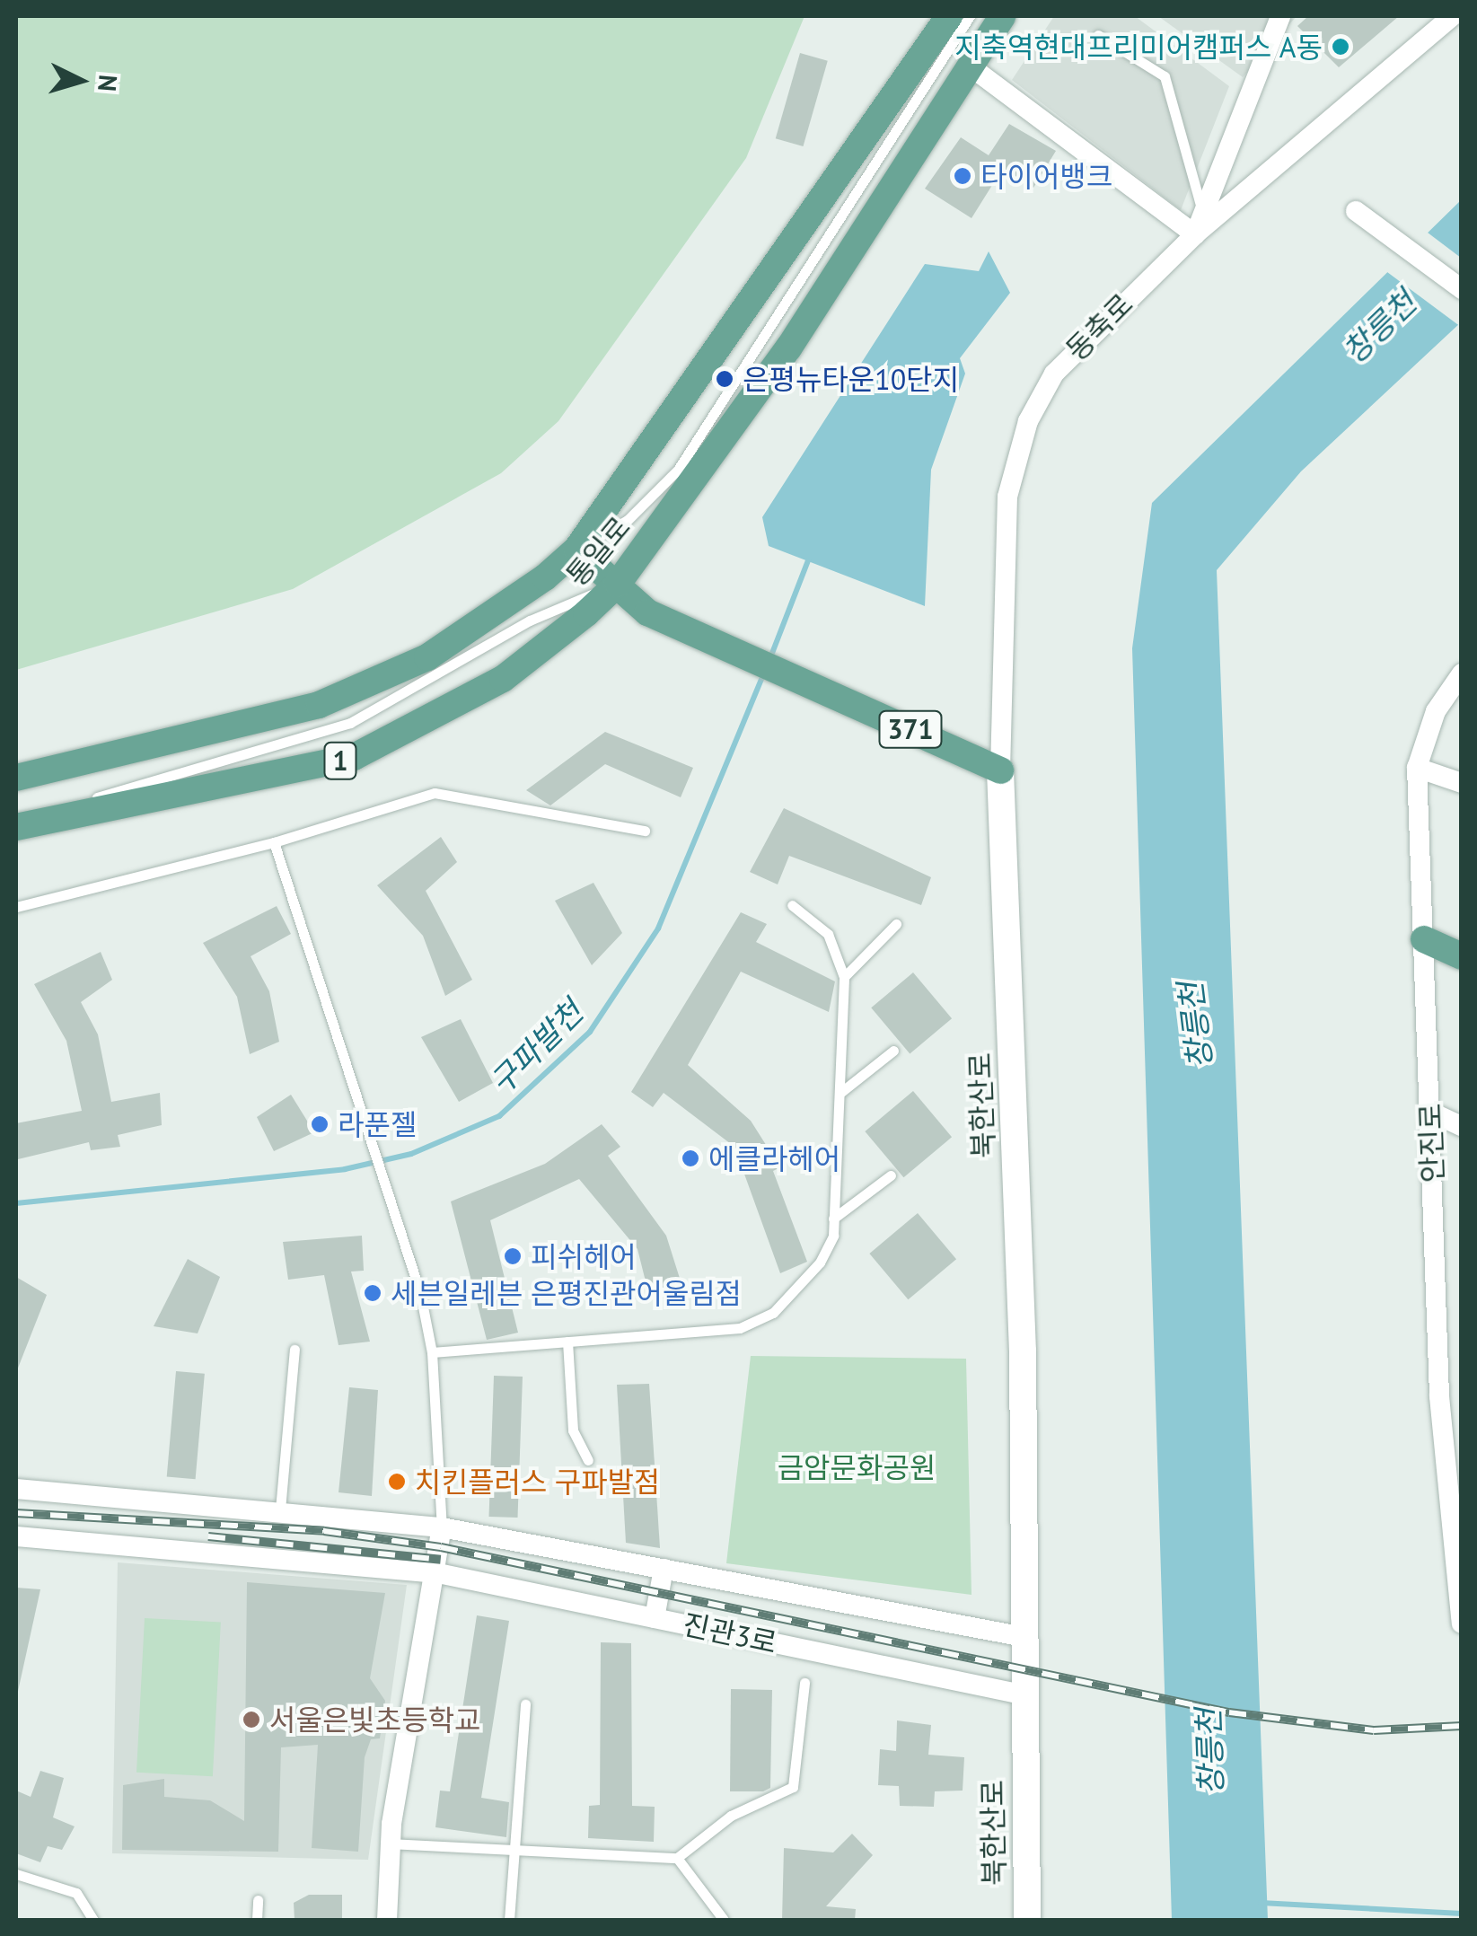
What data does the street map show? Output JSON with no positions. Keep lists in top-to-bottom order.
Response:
{
  "streets": {
    "main road": [
      "통일로",
      "371",
      "1",
      "북한산로"
    ],
    "street": ["동축로", "안진로", "진관3로"]
  },
  "crossings": [
    ["동축로", "371"],
    ["동축로", "북한산로"],
    ["통일로", "371"],
    ["371", "북한산로"],
    ["북한산로", "진관3로"]
  ],
  "water": ["창릉천", "구파발천"],
  "parks": ["금암문화공원"],
  "places": [
    "지축역현대프리미어캠퍼스 A동",
    "타이어뱅크",
    "은평뉴타운10단지",
    "라푼젤",
    "에클라헤어",
    "피쉬헤어",
    "세븐일레븐 은평진관어울림점",
    "치킨플러스 구파발점",
    "서울은빛초등학교"
  ],
  "north": "right"
}
